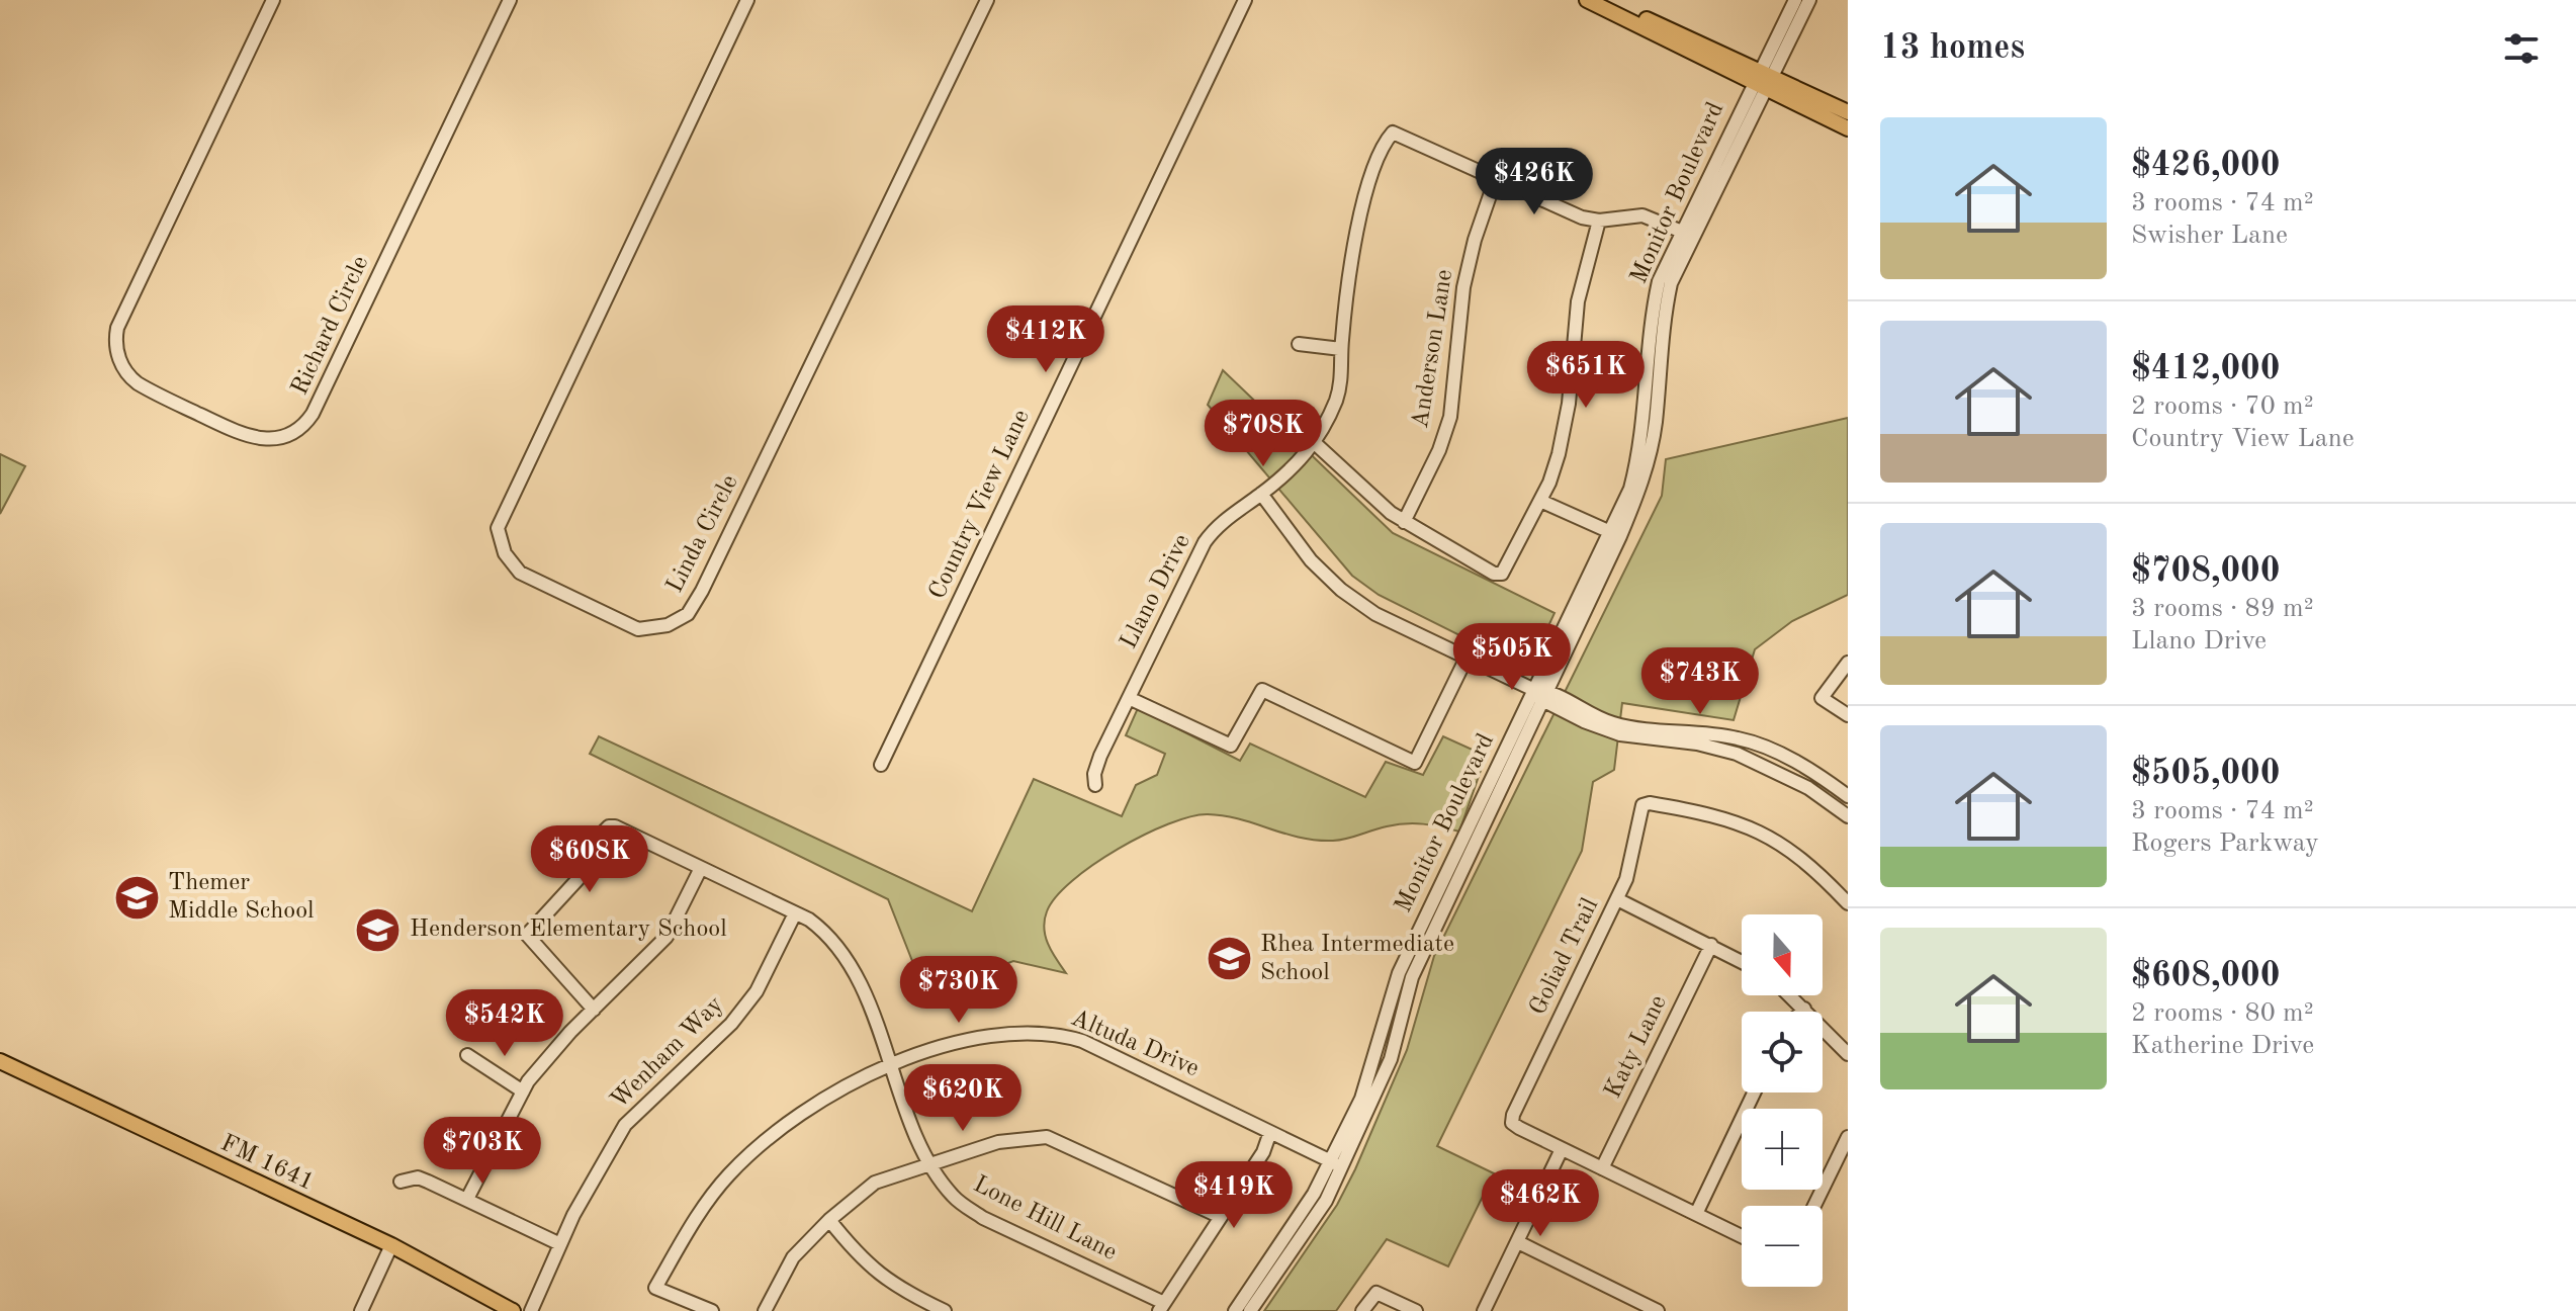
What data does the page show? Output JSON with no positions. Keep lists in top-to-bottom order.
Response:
{
  "streets": {
    "main road": ["FM 1641"],
    "street": [
      "Monitor Boulevard",
      "Richard Circle",
      "Anderson Lane",
      "Country View Lane",
      "Linda Circle",
      "Llano Drive",
      "Goliad Trail",
      "Altuda Drive",
      "Katy Lane",
      "Wenham Way",
      "Lone Hill Lane"
    ]
  },
  "crossings": [
    ["Monitor Boulevard", "Altuda Drive"],
    ["Anderson Lane", "Llano Drive"],
    ["Altuda Drive", "Lone Hill Lane"],
    ["Wenham Way", "Lone Hill Lane"]
  ],
  "places": {
    "school or university": ["Themer Middle School", "Henderson Elementary School", "Rhea Intermediate School"]
  },
  "north": "bottom",
  "page": {
    "heading": "13 homes",
    "list": [
      {
        "name": "$426,000",
        "note": "3 rooms · 74 m² · Swisher Lane"
      },
      {
        "name": "$412,000",
        "note": "2 rooms · 70 m² · Country View Lane"
      },
      {
        "name": "$708,000",
        "note": "3 rooms · 89 m² · Llano Drive"
      },
      {
        "name": "$505,000",
        "note": "3 rooms · 74 m² · Rogers Parkway"
      },
      {
        "name": "$608,000",
        "note": "2 rooms · 80 m² · Katherine Drive"
      }
    ],
    "price": [
      "$426K",
      "$412K",
      "$651K",
      "$708K",
      "$505K",
      "$743K",
      "$608K",
      "$730K",
      "$542K",
      "$620K",
      "$703K",
      "$419K",
      "$462K"
    ],
    "map_buttons": ["+", "−"]
  }
}
